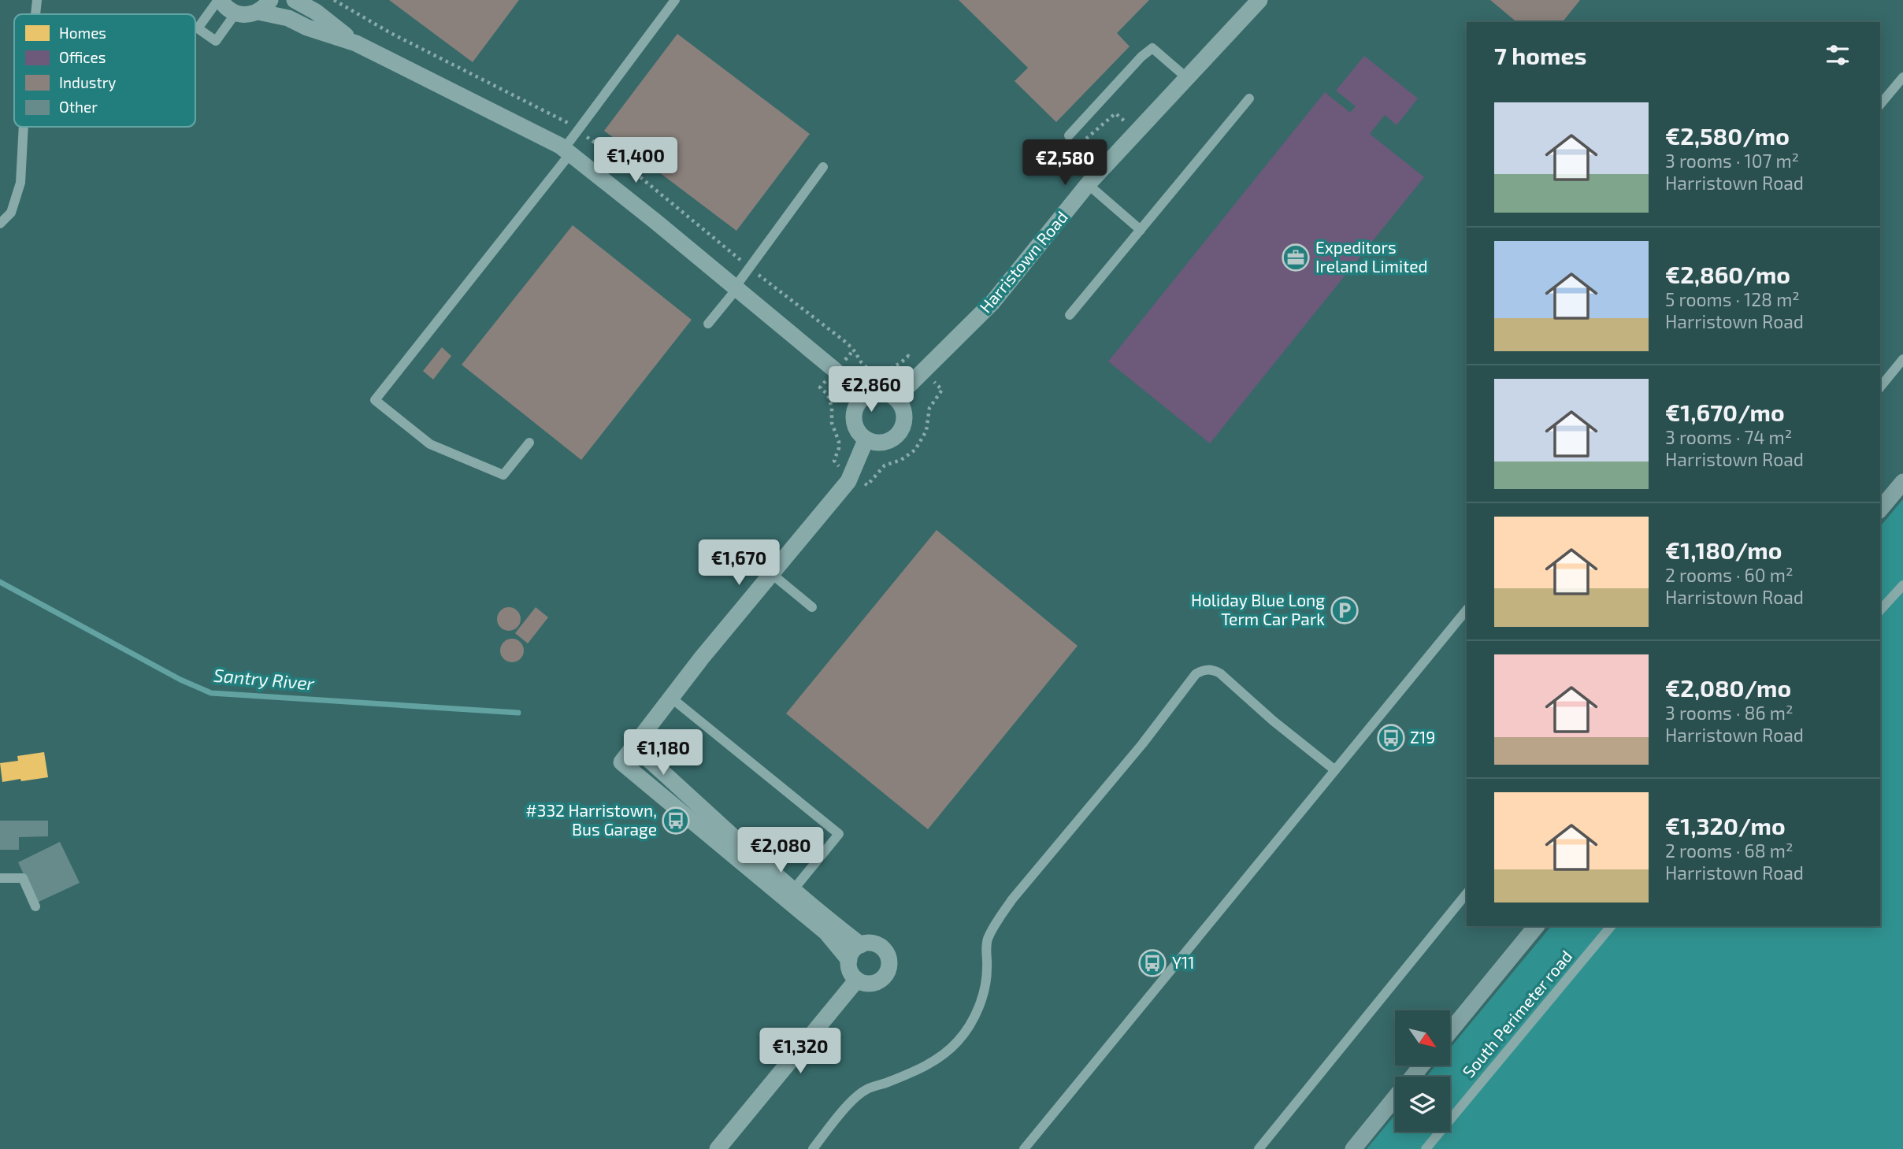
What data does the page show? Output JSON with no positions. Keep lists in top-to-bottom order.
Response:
{
  "streets": {
    "street": ["Harristown Road"],
    "lane": ["South Perimeter road"]
  },
  "water": ["Santry River"],
  "places": {
    "office": ["Expeditors Ireland Limited"],
    "parking": ["Holiday Blue Long Term Car Park"],
    "bus stop": ["Z19", "#332 Harristown, Bus Garage", "Y11"]
  },
  "legend": [
    "Homes",
    "Offices",
    "Industry",
    "Other"
  ],
  "north": "bottom right",
  "page": {
    "heading": "7 homes",
    "list": [
      {
        "name": "€2,580/mo",
        "note": "3 rooms · 107 m² · Harristown Road"
      },
      {
        "name": "€2,860/mo",
        "note": "5 rooms · 128 m² · Harristown Road"
      },
      {
        "name": "€1,670/mo",
        "note": "3 rooms · 74 m² · Harristown Road"
      },
      {
        "name": "€1,180/mo",
        "note": "2 rooms · 60 m² · Harristown Road"
      },
      {
        "name": "€2,080/mo",
        "note": "3 rooms · 86 m² · Harristown Road"
      },
      {
        "name": "€1,320/mo",
        "note": "2 rooms · 68 m² · Harristown Road"
      }
    ],
    "price": [
      "€1,400",
      "€2,580",
      "€2,860",
      "€1,670",
      "€1,180",
      "€2,080",
      "€1,320"
    ]
  }
}
